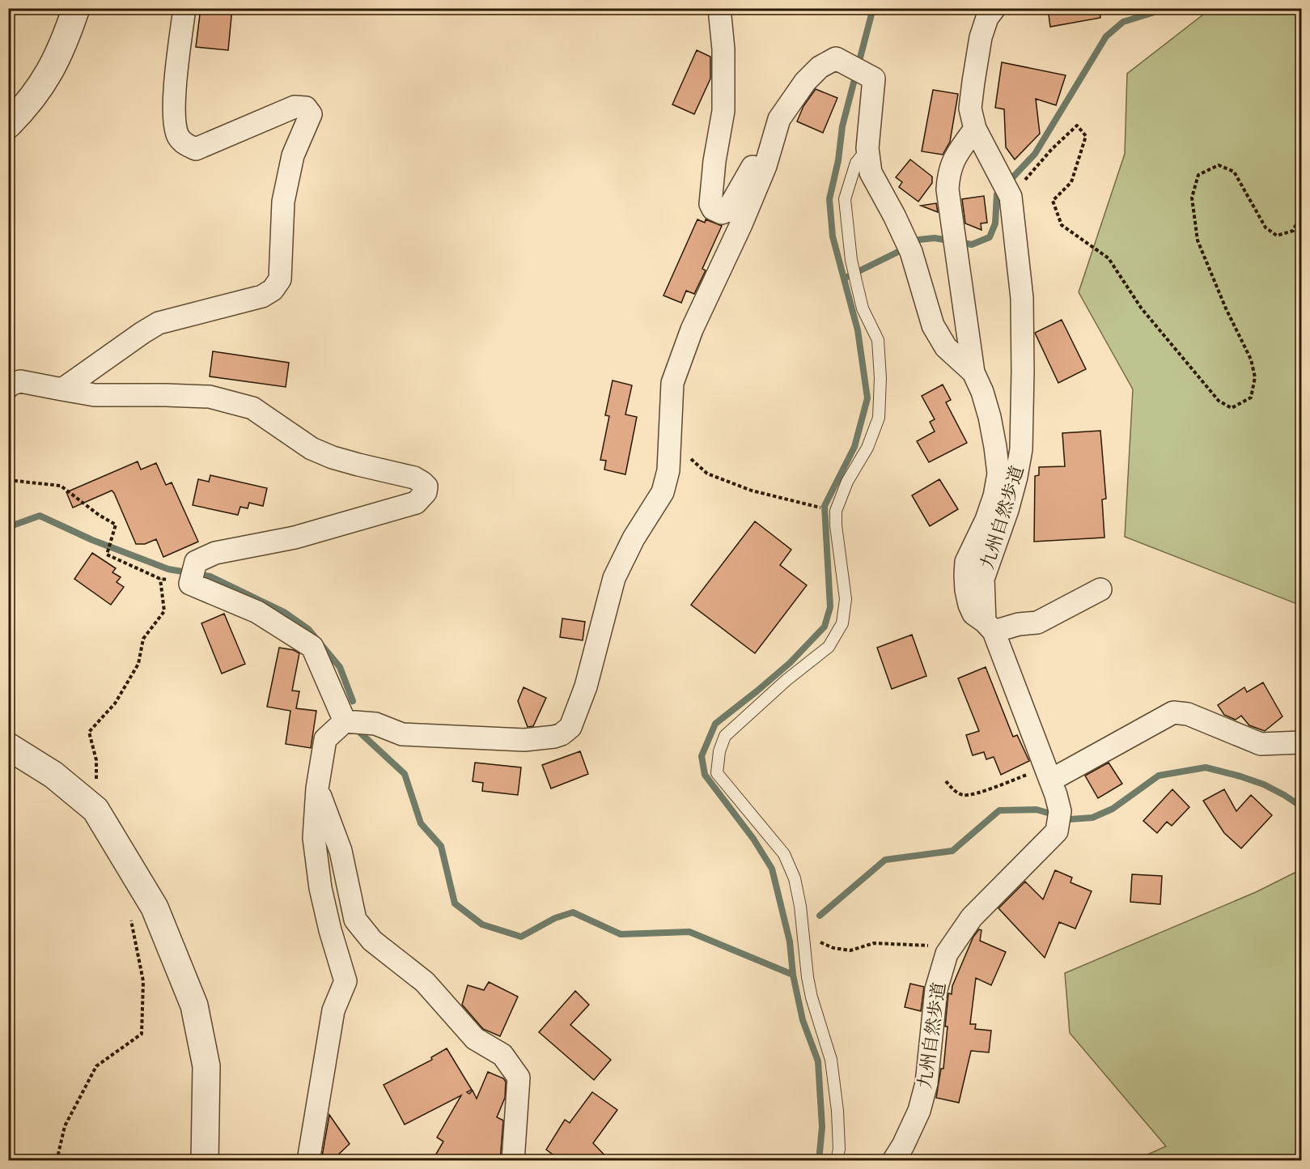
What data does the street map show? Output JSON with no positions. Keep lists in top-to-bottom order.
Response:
{
  "streets": {
    "street": ["九州自然歩道"]
  }
}
